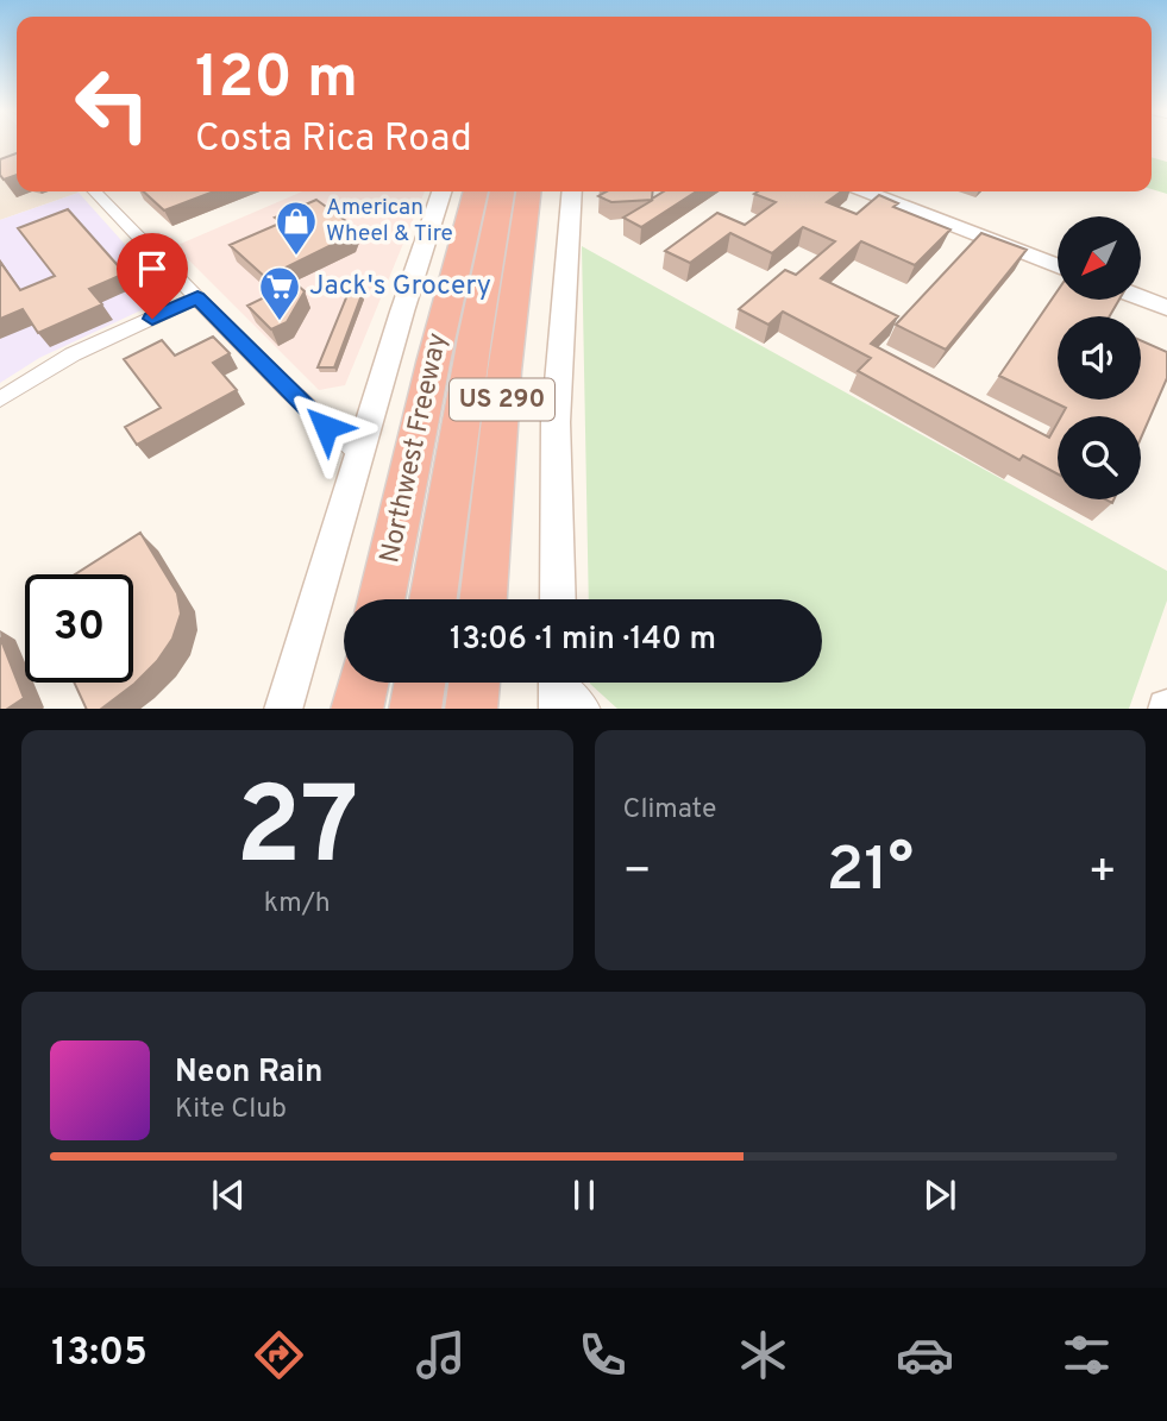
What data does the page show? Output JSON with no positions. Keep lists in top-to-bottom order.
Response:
{
  "streets": {
    "highway": ["US 290", "Northwest Freeway"]
  },
  "places": {
    "shop": ["American Wheel & Tire"],
    "supermarket": ["Jack's Grocery"]
  },
  "north": "bottom left",
  "page": {
    "turn": ["120 m", "Costa Rica Road"],
    "limit": "30",
    "trip": "13:06 · 1 min · 140 m",
    "tile": [
      ["27", "km/h"],
      "Climate"
    ],
    "heat": ["−", "21°", "+"],
    "song": ["Neon Rain", "Kite Club"],
    "tabs": "13:05"
  }
}
